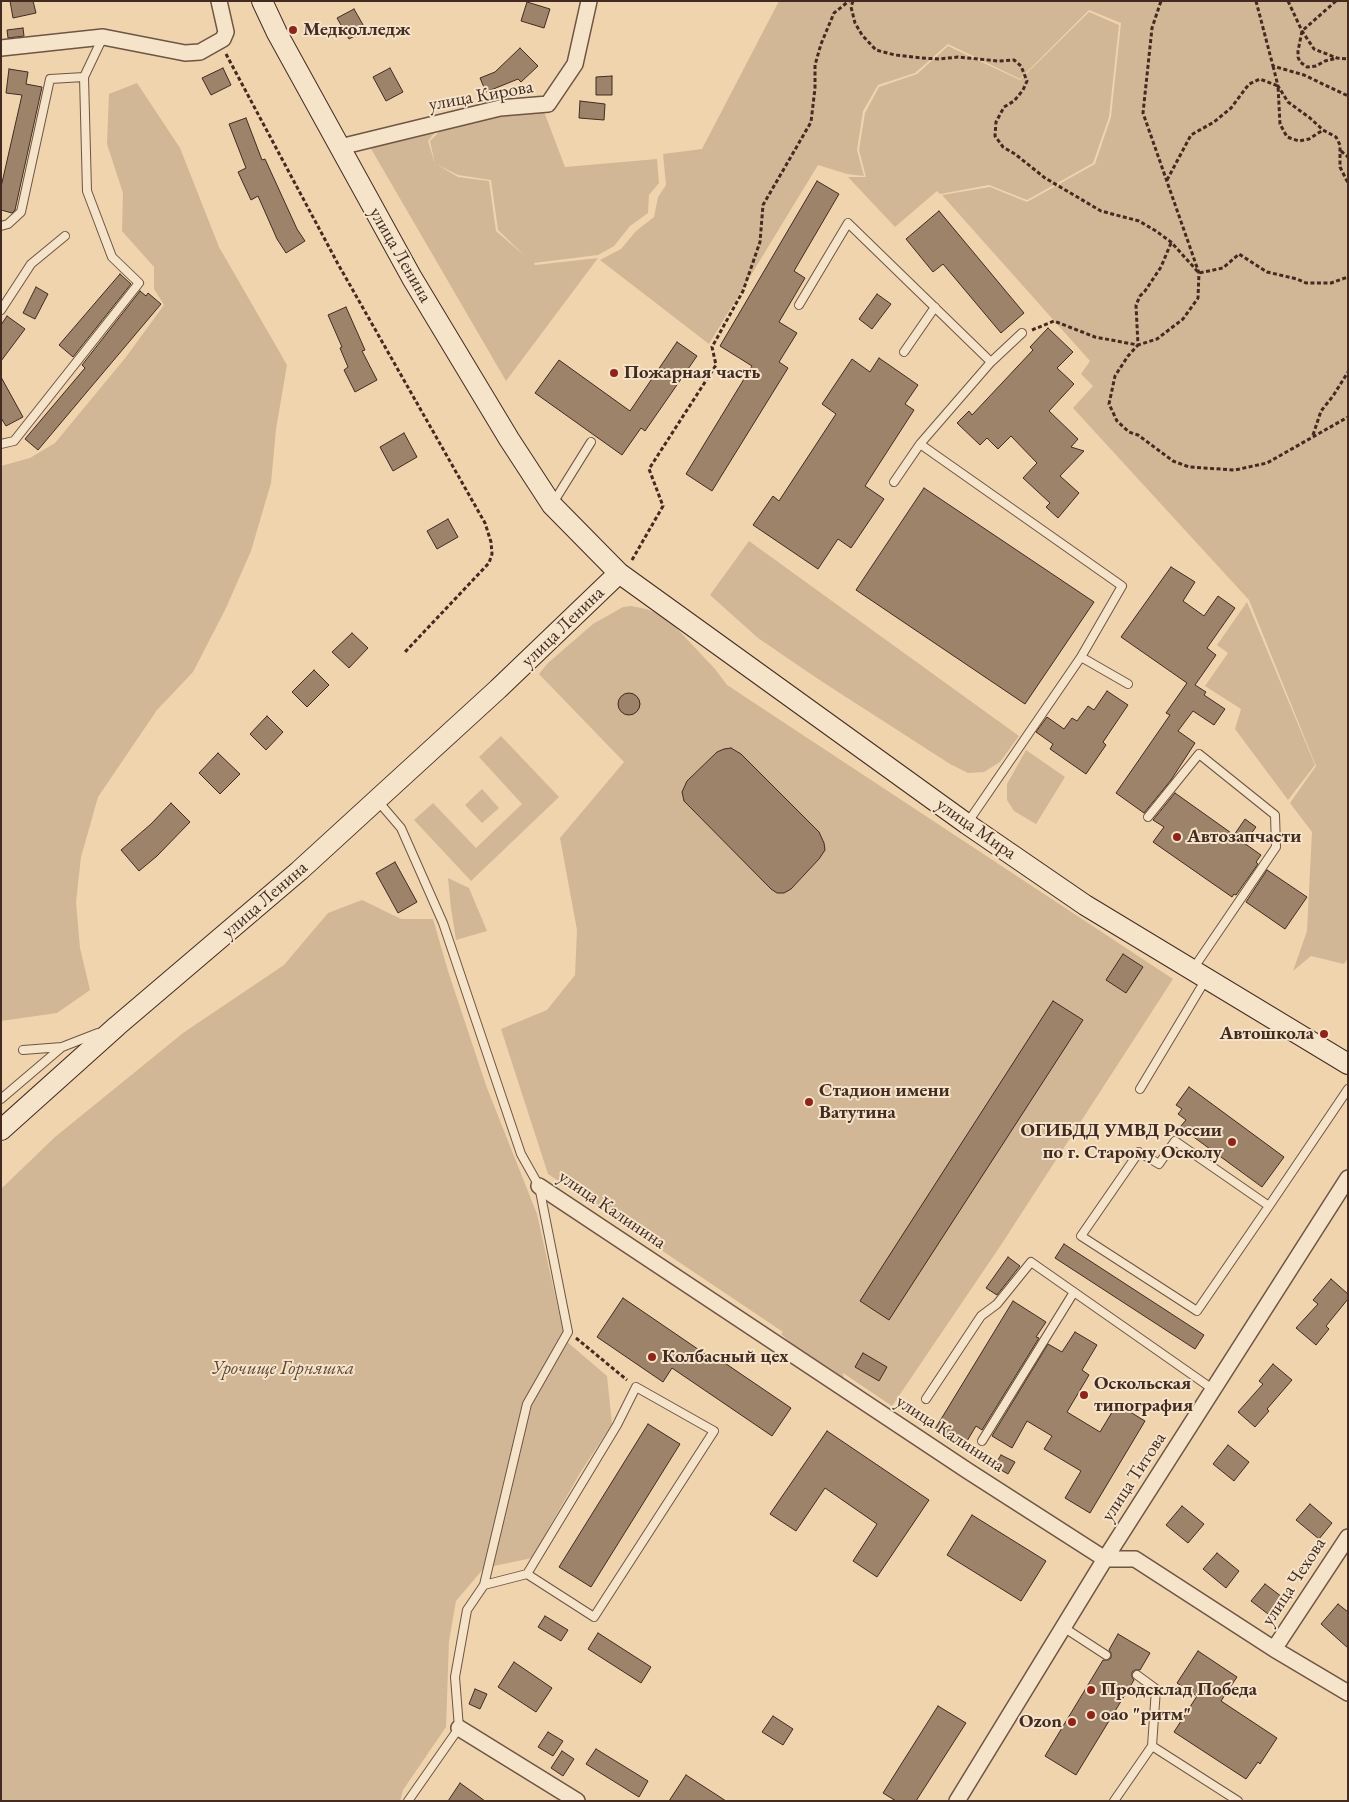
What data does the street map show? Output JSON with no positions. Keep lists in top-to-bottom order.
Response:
{
  "streets": {
    "main road": ["улица Ленина", "улица Мира"],
    "street": [
      "улица Кирова",
      "улица Калинина",
      "улица Титова",
      "улица Чехова"
    ]
  },
  "crossings": [
    ["улица Кирова", "улица Ленина"],
    ["улица Ленина", "улица Мира"],
    ["улица Калинина", "улица Титова"]
  ],
  "parks": ["Урочище Горняшка"],
  "places": [
    "Медколледж",
    "Пожарная часть",
    "Автозапчасти",
    "Автошкола",
    "Стадион имени Ватутина",
    "ОГИБДД УМВД России по г. Старому Осколу",
    "Колбасный цех",
    "Оскольская типография",
    "Продсклад Победа",
    "оао \"ритм\"",
    "Ozon"
  ]
}
